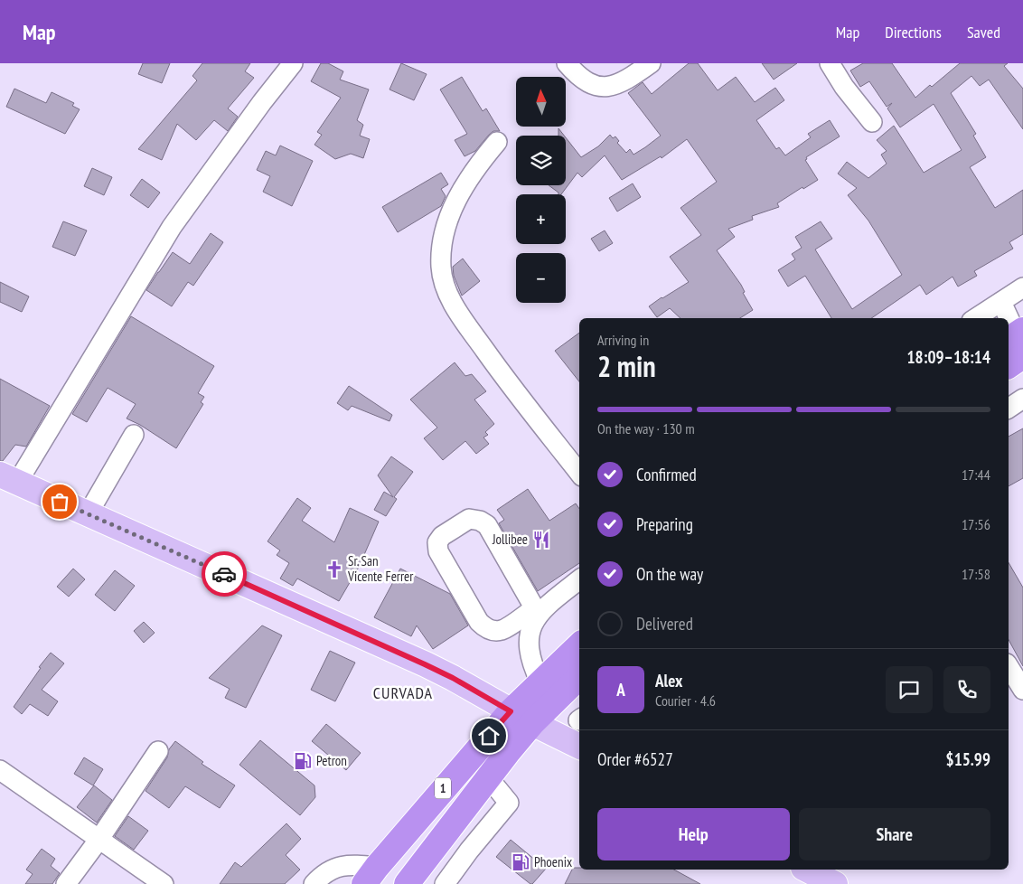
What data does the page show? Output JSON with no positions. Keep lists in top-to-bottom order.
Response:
{
  "streets": {
    "highway": ["1"]
  },
  "districts": ["CURVADA"],
  "places": {
    "restaurant": ["Jollibee"],
    "church": ["Sr. San Vicente Ferrer"],
    "fuel station": ["Petron", "Phoenix"]
  },
  "north": "top",
  "page": {
    "header": "Map",
    "nav": ["Map", "Directions", "Saved"],
    "map_buttons": ["+", "−"],
    "heading": ["2 min", "Arriving in", "18:09–18:14"],
    "panel": [
      "Alex",
      "Courier · 4.6",
      "Order #6527",
      "$15.99"
    ],
    "bar": "On the way · 130 m",
    "list": [
      ["Confirmed", "17:44"],
      ["Preparing", "17:56"],
      ["On the way", "17:58"],
      "Delivered"
    ],
    "round": "A",
    "buttons": ["Help", "Share"]
  }
}
